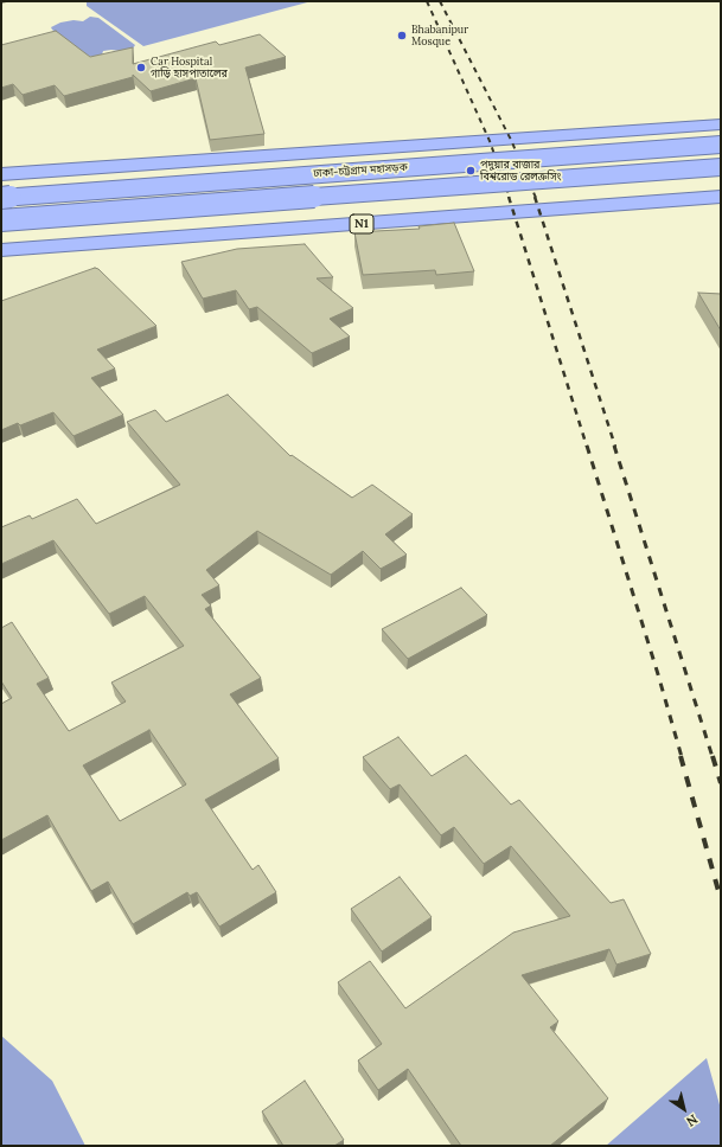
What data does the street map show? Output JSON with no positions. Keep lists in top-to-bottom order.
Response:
{
  "streets": {
    "highway": ["ঢাকা-চট্টগ্রাম মহাসড়ক", "N1"]
  },
  "places": ["Bhabanipur Mosque", "Car Hospital গাড়ি হাসপাতালের", "পদুয়ার বাজার বিশ্বরোড রেলক্রসিং"],
  "north": "bottom right"
}
